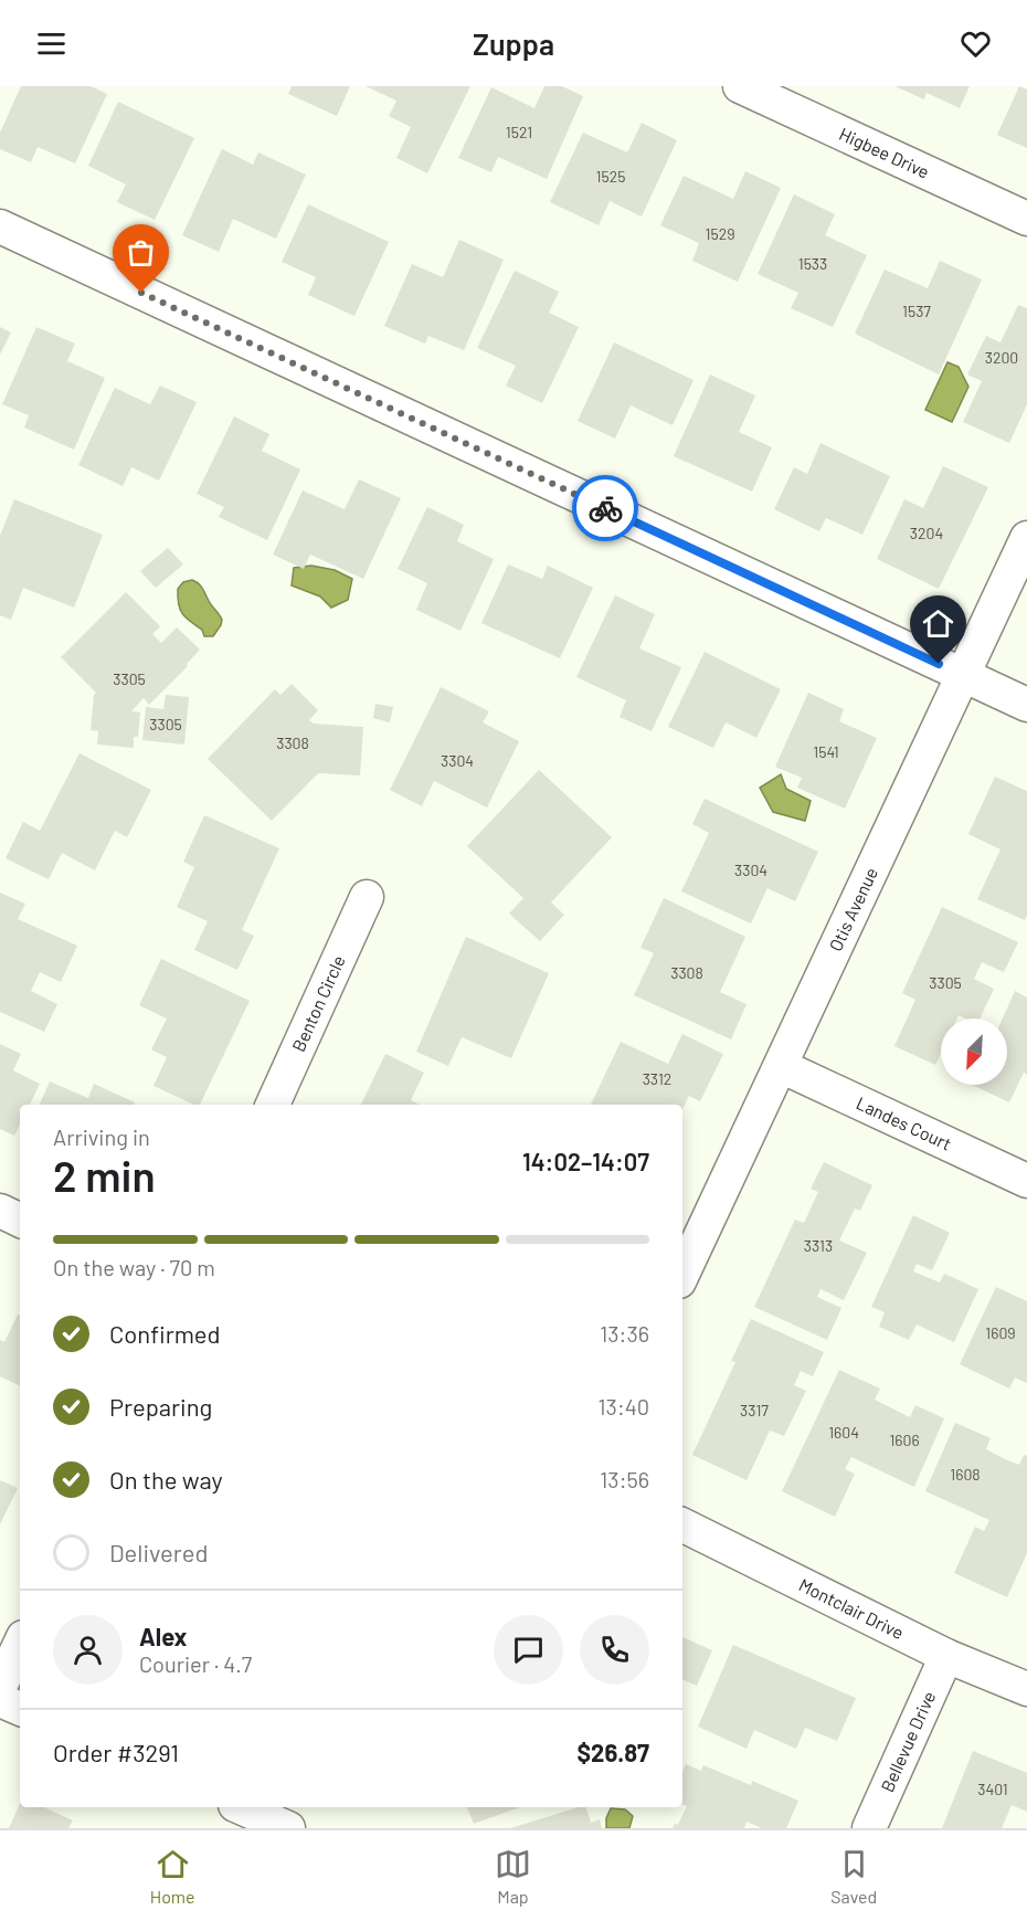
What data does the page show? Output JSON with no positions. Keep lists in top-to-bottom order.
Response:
{
  "streets": {
    "street": [
      "Higbee Drive",
      "Otis Avenue",
      "Benton Circle",
      "Landes Court",
      "Montclair Drive",
      "Bellevue Drive"
    ]
  },
  "crossings": [
    ["Otis Avenue", "Landes Court"],
    ["Montclair Drive", "Bellevue Drive"]
  ],
  "house_numbers": [
    "1521",
    "1525",
    "1529",
    "1533",
    "1537",
    "3200",
    "3204",
    "3305",
    "3305",
    "3308",
    "1541",
    "3304",
    "3304",
    "3308",
    "3305",
    "3312",
    "3313",
    "1609",
    "3317",
    "1604",
    "1606",
    "1608",
    "3401"
  ],
  "north": "bottom left",
  "page": {
    "header": "Zuppa",
    "heading": ["2 min", "Arriving in", "14:02–14:07"],
    "panel": [
      "Alex",
      "Courier · 4.7",
      "Order #3291",
      "$26.87"
    ],
    "bar": "On the way · 70 m",
    "list": [
      ["Confirmed", "13:36"],
      ["Preparing", "13:40"],
      ["On the way", "13:56"],
      "Delivered"
    ],
    "tabs": ["Home", "Map", "Saved"]
  }
}
